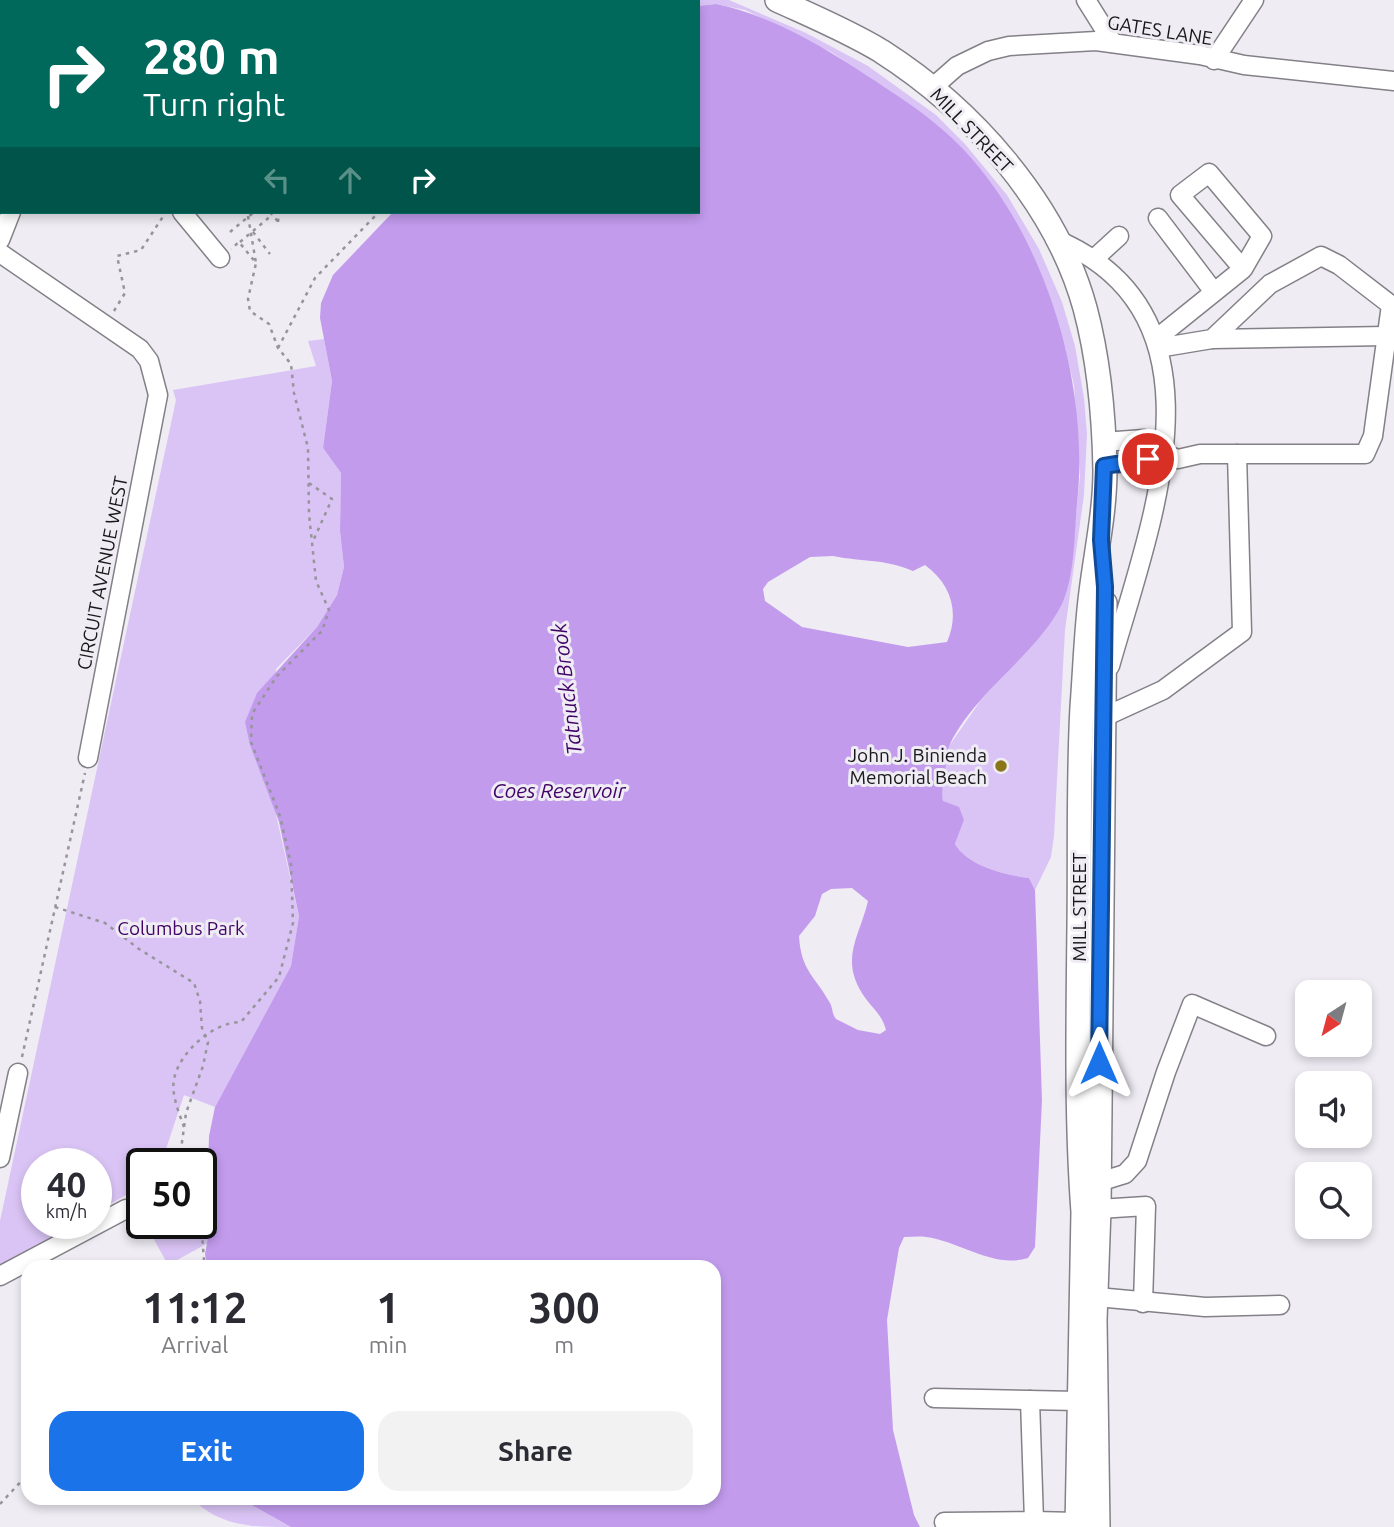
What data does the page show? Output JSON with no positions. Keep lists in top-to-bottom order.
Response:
{
  "streets": {
    "main road": ["MILL STREET"],
    "street": ["GATES LANE", "CIRCUIT AVENUE WEST"]
  },
  "crossings": [
    ["GATES LANE", "MILL STREET"]
  ],
  "water": ["Tatnuck Brook", "Coes Reservoir"],
  "parks": ["Columbus Park"],
  "places": ["John J. Binienda Memorial Beach"],
  "north": "bottom left",
  "page": {
    "turn": ["280 m", "Turn right"],
    "speed": "40 km/h",
    "limit": "50",
    "eta": [
      "11:12",
      "Arrival",
      "1",
      "min",
      "300",
      "m"
    ],
    "buttons": ["Exit", "Share"]
  }
}
